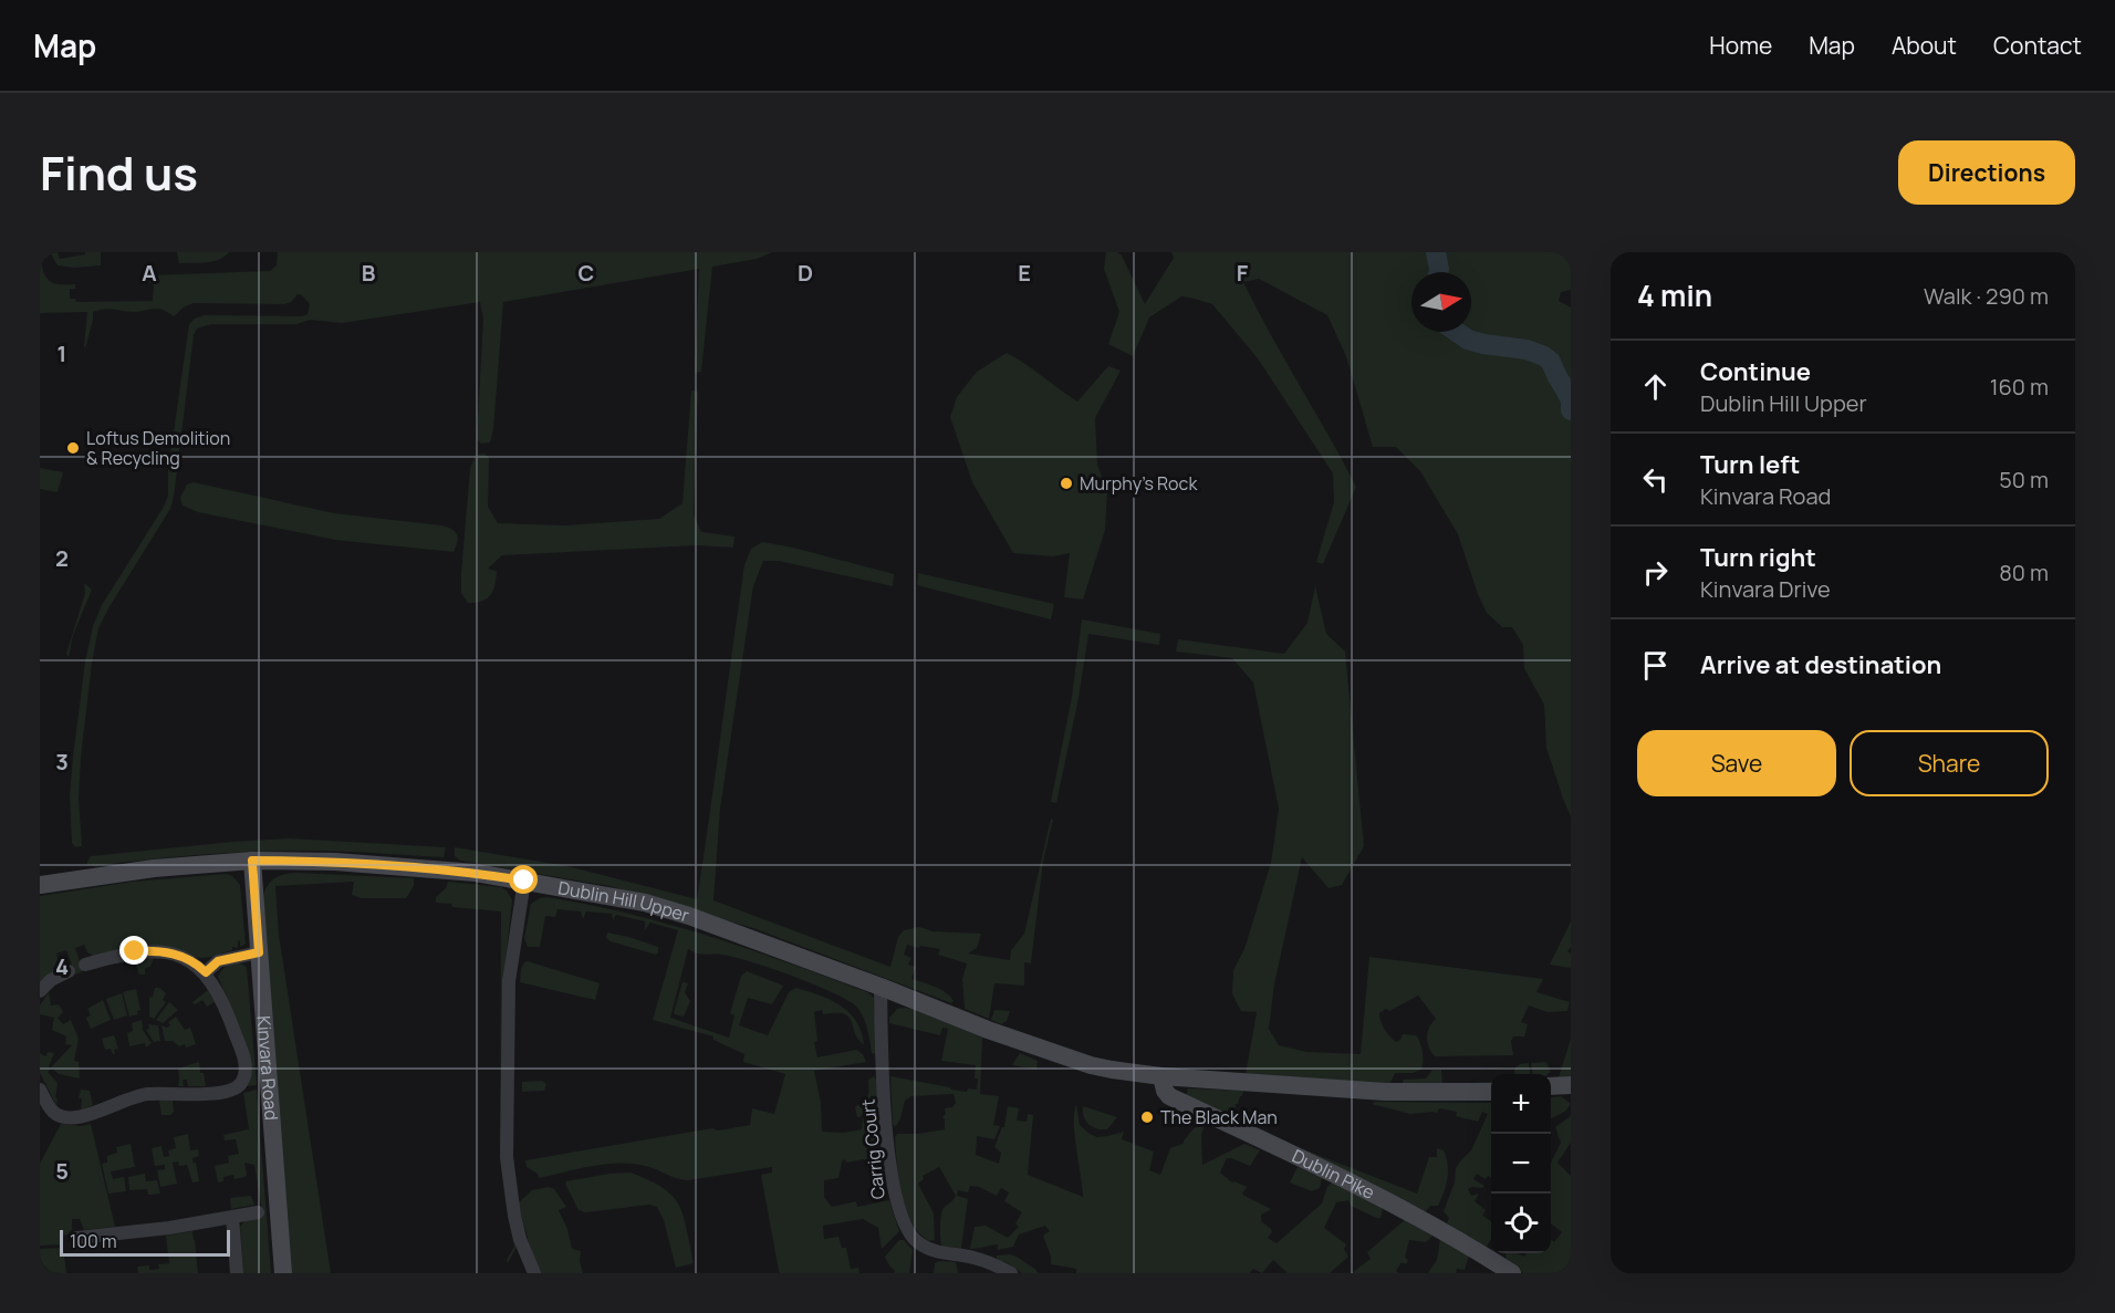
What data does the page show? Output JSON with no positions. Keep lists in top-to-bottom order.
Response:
{
  "streets": {
    "street": [
      "Dublin Hill Upper",
      "Kinvara Road",
      "Carrig Court",
      "Dublin Pike"
    ]
  },
  "crossings": [
    ["Dublin Hill Upper", "Kinvara Road"],
    ["Dublin Hill Upper", "Carrig Court"]
  ],
  "places": ["Loftus Demolition & Recycling", "Murphy's Rock", "The Black Man"],
  "scale_bar": "100 m",
  "north": "right",
  "page": {
    "header": "Map",
    "nav": [
      "Home",
      "Map",
      "About",
      "Contact"
    ],
    "title": "Find us",
    "buttons": [
      "Directions",
      ["Save", "Share"]
    ],
    "heading": ["4 min", "Walk · 290 m"],
    "list": [
      ["Continue", "Dublin Hill Upper", "160 m"],
      ["Turn left", "Kinvara Road", "50 m"],
      ["Turn right", "Kinvara Drive", "80 m"],
      "Arrive at destination"
    ],
    "map_buttons": ["+", "−"],
    "scale": "100 m"
  },
  "grid": {
    "columns": [
      "A",
      "B",
      "C",
      "D",
      "E",
      "F"
    ],
    "rows": [
      "1",
      "2",
      "3",
      "4",
      "5"
    ]
  }
}
